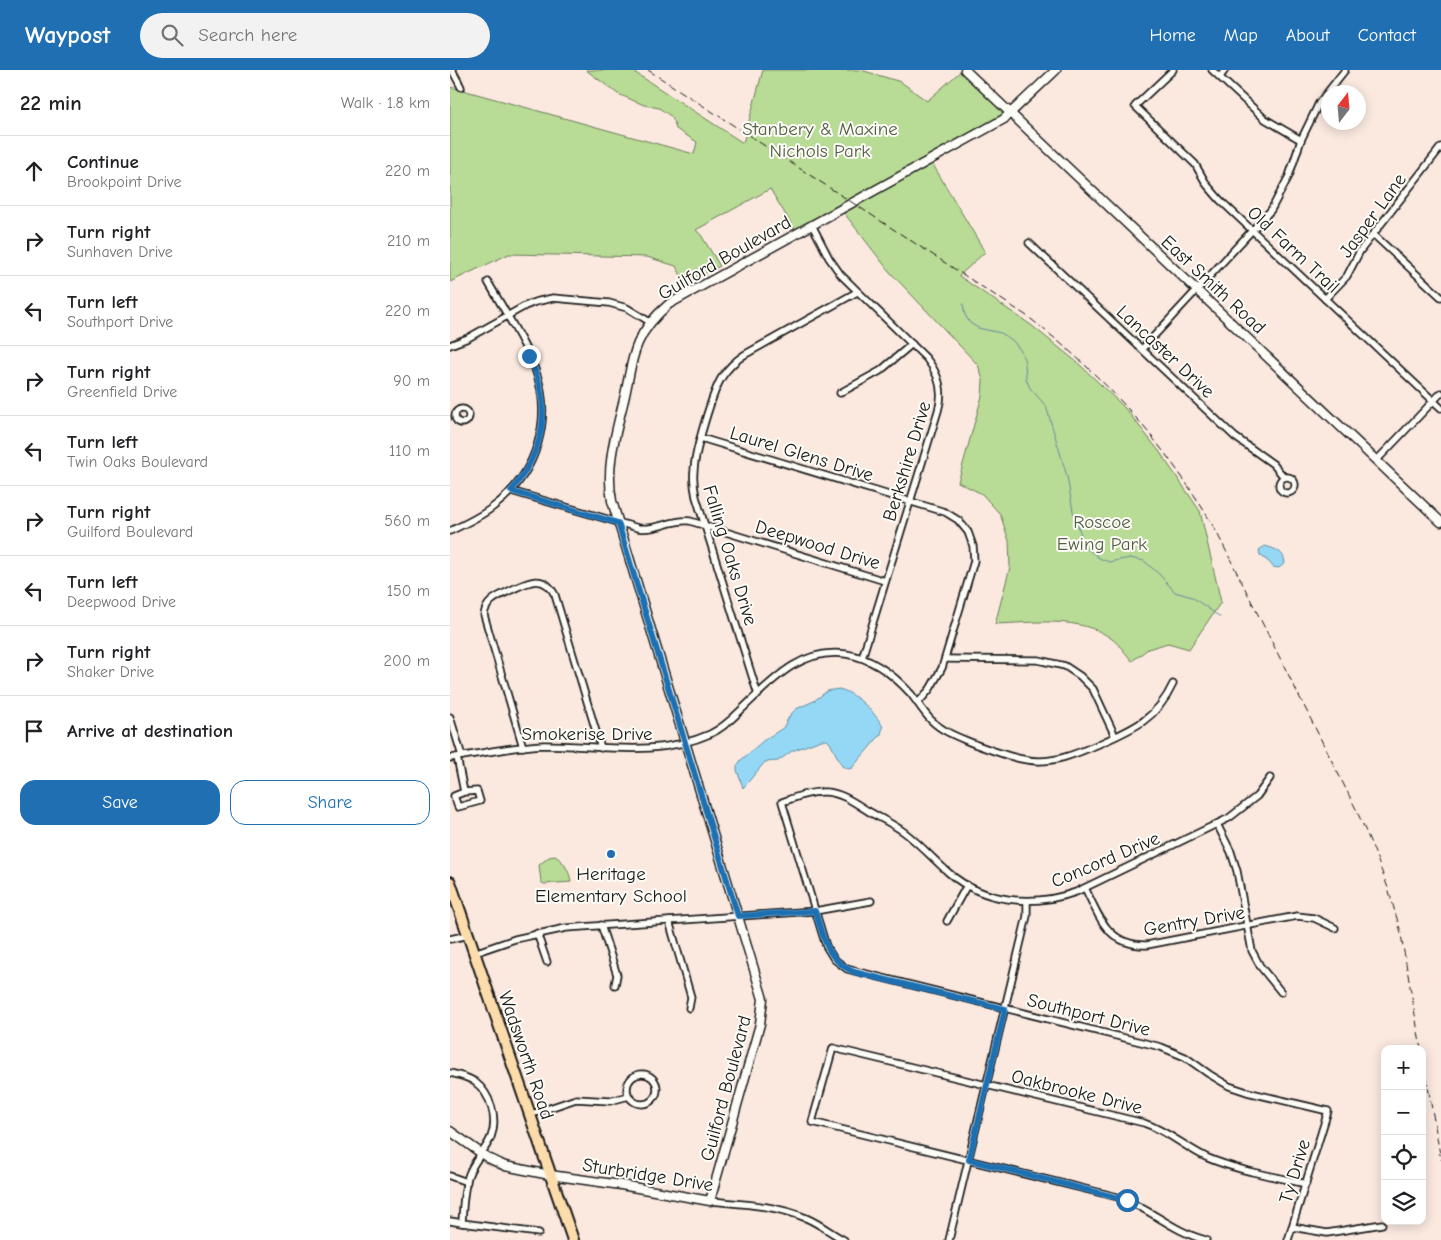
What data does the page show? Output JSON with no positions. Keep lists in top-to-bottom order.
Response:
{
  "streets": {
    "highway": ["Wadsworth Road"],
    "street": [
      "Jasper Lane",
      "Old Farm Trail",
      "Guilford Boulevard",
      "East Smith Road",
      "Lancaster Drive",
      "Laurel Glens Drive",
      "Berkshire Drive",
      "Deepwood Drive",
      "Falling Oaks Drive",
      "Smokerise Drive",
      "Concord Drive",
      "Gentry Drive",
      "Southport Drive",
      "Oakbrooke Drive",
      "Ty Drive",
      "Sturbridge Drive"
    ]
  },
  "crossings": [
    ["Jasper Lane", "Old Farm Trail"],
    ["Guilford Boulevard", "East Smith Road"],
    ["Guilford Boulevard", "Berkshire Drive"],
    ["Guilford Boulevard", "Deepwood Drive"],
    ["Guilford Boulevard", "Smokerise Drive"],
    ["Guilford Boulevard", "Sturbridge Drive"],
    ["Laurel Glens Drive", "Berkshire Drive"],
    ["Laurel Glens Drive", "Falling Oaks Drive"],
    ["Laurel Glens Drive", "Smokerise Drive"],
    ["Berkshire Drive", "Deepwood Drive"],
    ["Berkshire Drive", "Falling Oaks Drive"],
    ["Berkshire Drive", "Smokerise Drive"],
    ["Deepwood Drive", "Falling Oaks Drive"],
    ["Falling Oaks Drive", "Smokerise Drive"],
    ["Concord Drive", "Gentry Drive"],
    ["Concord Drive", "Southport Drive"],
    ["Southport Drive", "Ty Drive"],
    ["Wadsworth Road", "Sturbridge Drive"],
    ["Oakbrooke Drive", "Ty Drive"]
  ],
  "parks": ["Stanbery & Maxine Nichols Park", "Roscoe Ewing Park"],
  "places": ["Heritage Elementary School"],
  "north": "top",
  "page": {
    "header": "Waypost",
    "search": "Search here",
    "nav": [
      "Home",
      "Map",
      "About",
      "Contact"
    ],
    "heading": ["22 min", "Walk · 1.8 km"],
    "list": [
      ["Continue", "Brookpoint Drive", "220 m"],
      ["Turn right", "Sunhaven Drive", "210 m"],
      ["Turn left", "Southport Drive", "220 m"],
      ["Turn right", "Greenfield Drive", "90 m"],
      ["Turn left", "Twin Oaks Boulevard", "110 m"],
      ["Turn right", "Guilford Boulevard", "560 m"],
      ["Turn left", "Deepwood Drive", "150 m"],
      ["Turn right", "Shaker Drive", "200 m"],
      "Arrive at destination"
    ],
    "buttons": ["Save", "Share"],
    "map_buttons": ["+", "−"]
  }
}
